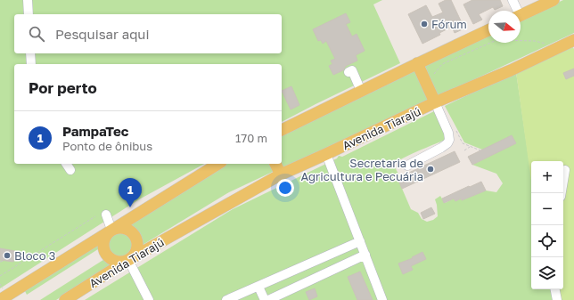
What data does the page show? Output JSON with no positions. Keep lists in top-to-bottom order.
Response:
{
  "streets": {
    "main road": ["Avenida Tiarajú"]
  },
  "places": ["Fórum", "Secretaria de Agricultura e Pecuária", "Bloco 3"],
  "north": "right",
  "page": {
    "search": "Pesquisar aqui",
    "heading": "Por perto",
    "list": [
      {
        "mark": "1",
        "name": "PampaTec",
        "note": "Ponto de ônibus",
        "value": "170 m"
      }
    ],
    "map_buttons": ["+", "−"],
    "pins": "1"
  }
}
